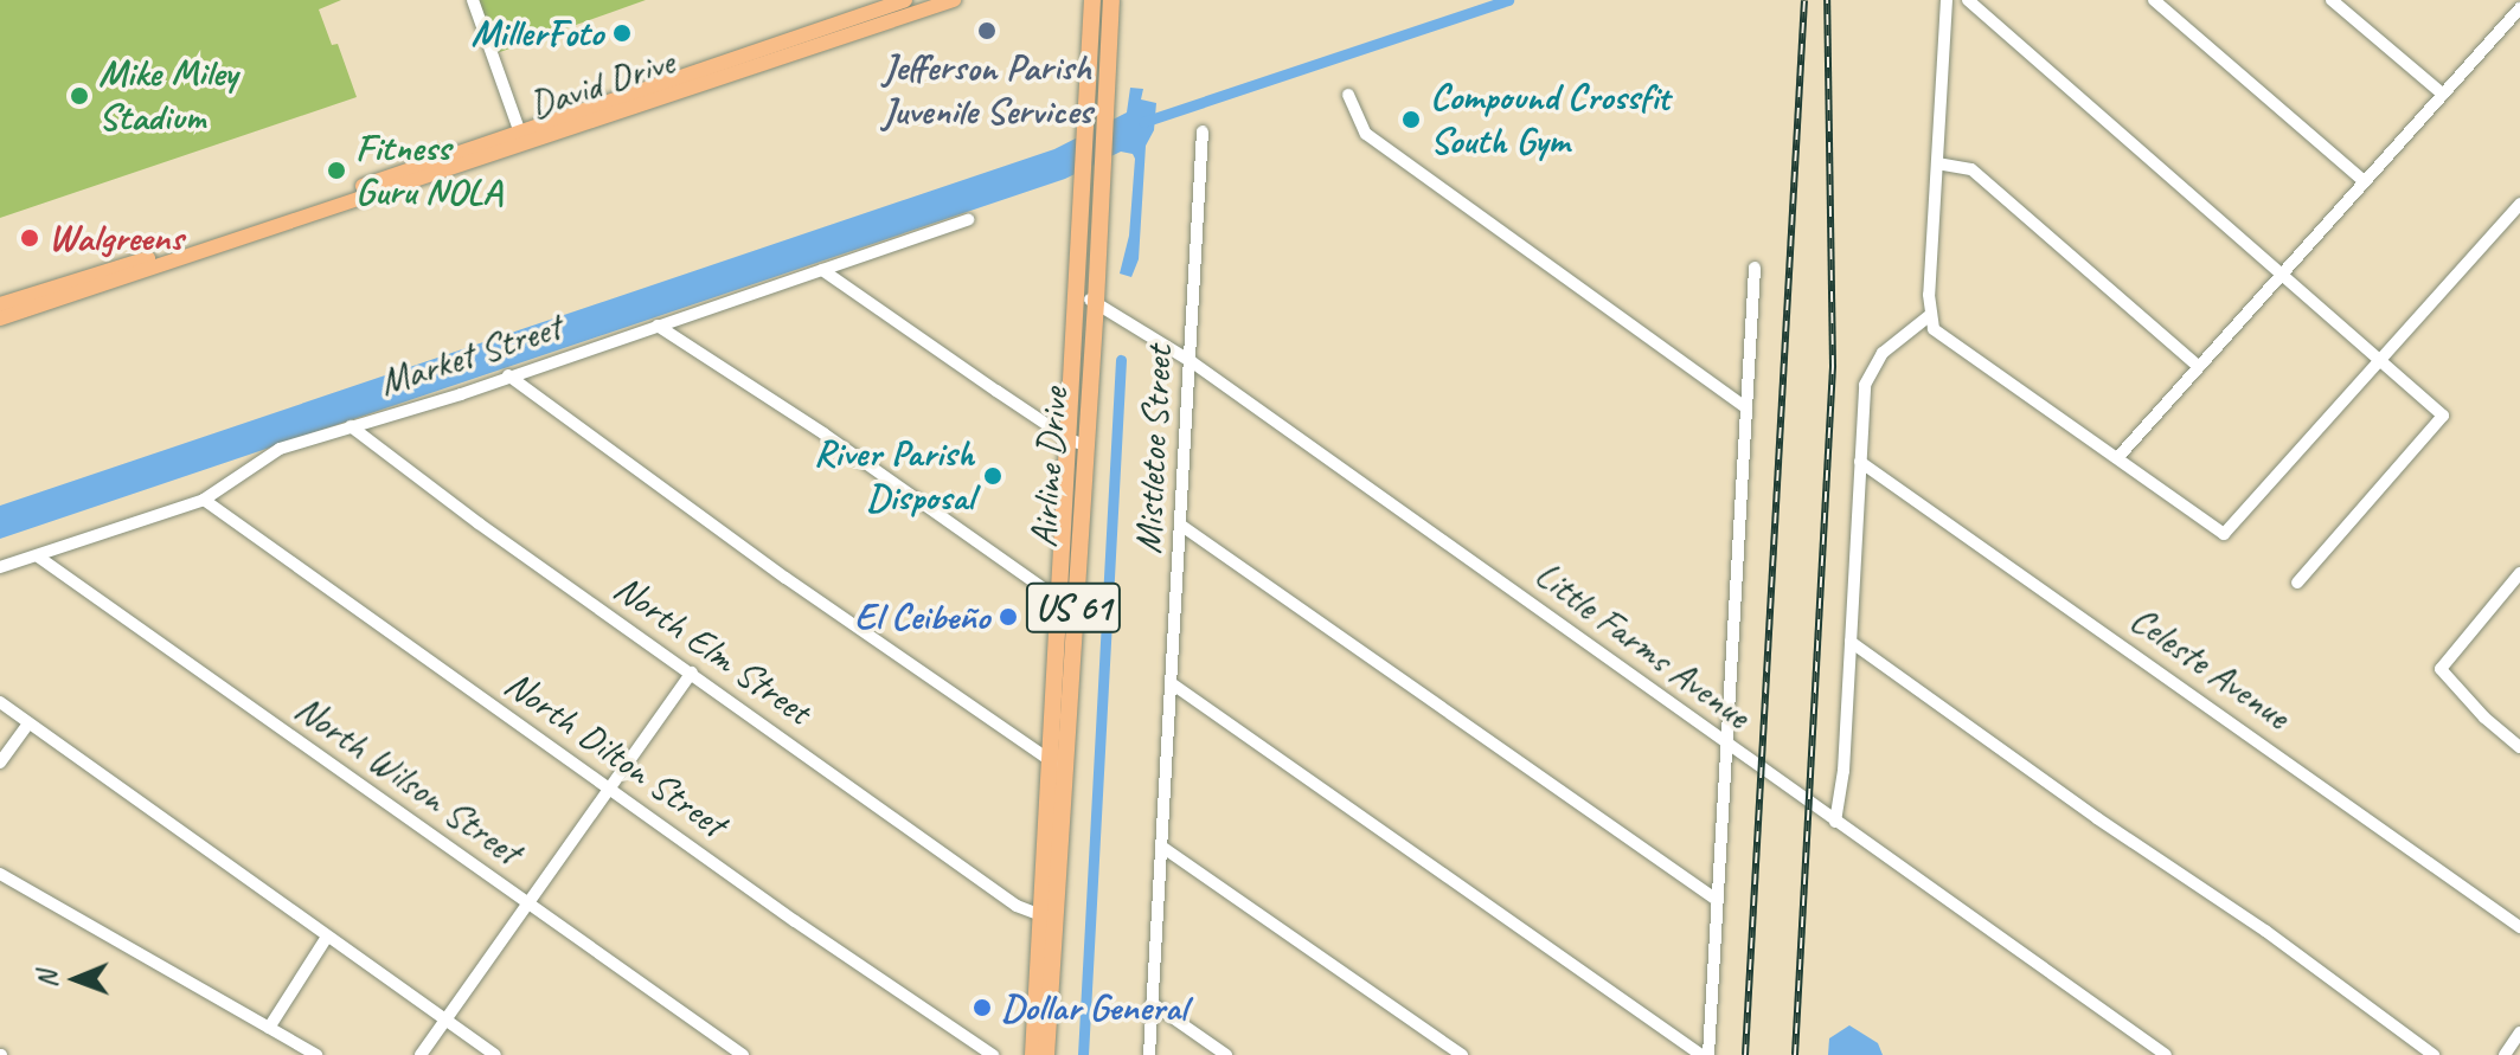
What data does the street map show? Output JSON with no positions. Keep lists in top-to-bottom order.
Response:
{
  "streets": {
    "highway": ["Airline Drive", "US 61"],
    "main road": ["David Drive"],
    "street": [
      "Market Street",
      "Mistletoe Street",
      "Little Farms Avenue",
      "North Elm Street",
      "Celeste Avenue",
      "North Dilton Street",
      "North Wilson Street"
    ]
  },
  "crossings": [
    ["Market Street", "North Elm Street"],
    ["Market Street", "North Dilton Street"],
    ["Market Street", "North Wilson Street"],
    ["Mistletoe Street", "Little Farms Avenue"],
    ["Airline Drive", "Little Farms Avenue"],
    ["Airline Drive", "North Elm Street"]
  ],
  "places": [
    "Jefferson Parish Juvenile Services",
    "MillerFoto",
    "Mike Miley Stadium",
    "Compound Crossfit South Gym",
    "Fitness Guru NOLA",
    "Walgreens",
    "River Parish Disposal",
    "El Ceibeño",
    "Dollar General"
  ],
  "north": "left"
}
